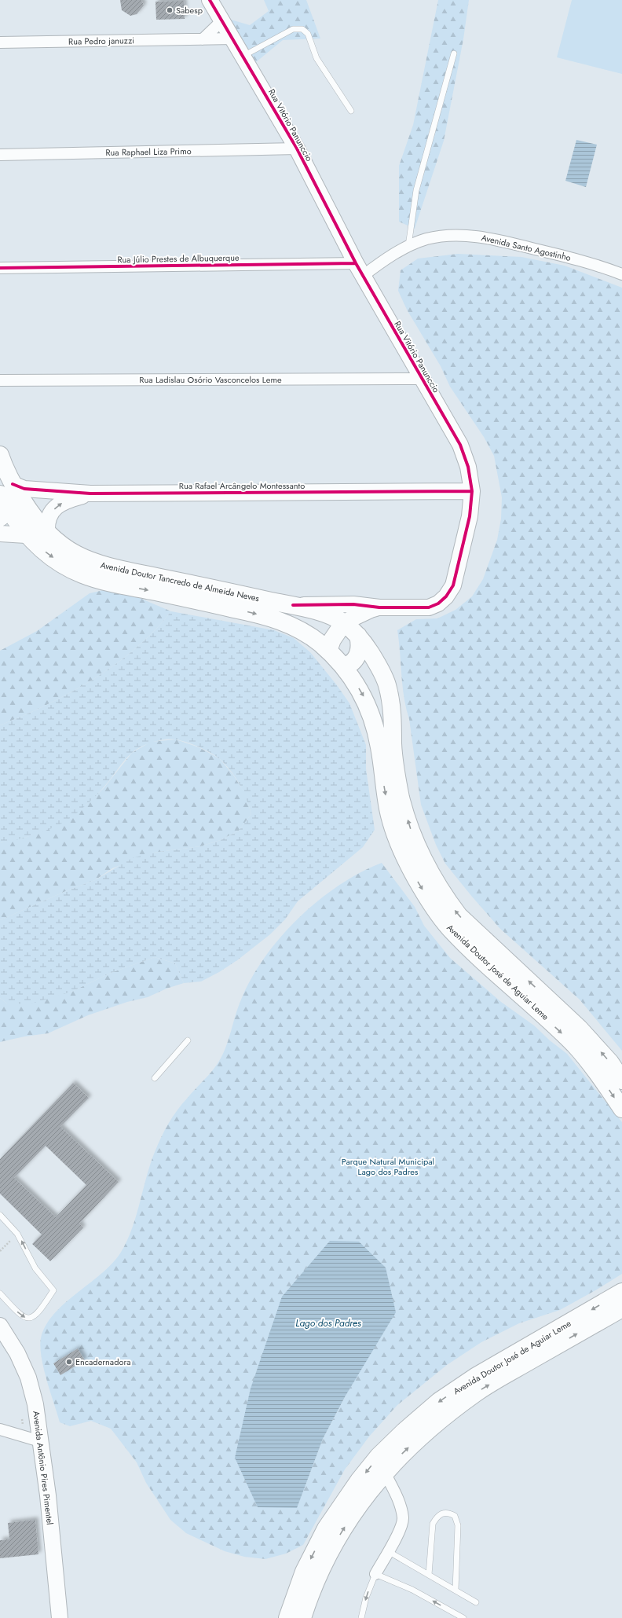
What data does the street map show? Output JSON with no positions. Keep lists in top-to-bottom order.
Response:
{
  "streets": {
    "main road": ["Avenida Doutor Tancredo de Almeida Neves", "Avenida Doutor José de Aguiar Leme"],
    "street": [
      "Rua Pedro januzzi",
      "Rua Vitório Panunccio",
      "Rua Raphael Liza Primo",
      "Avenida Santo Agostinho",
      "Rua Júlio Prestes de Albuquerque",
      "Rua Ladislau Osório Vasconcelos Leme",
      "Rua Rafael Arcângelo Montessanto",
      "Avenida Antônio Pires Pimentel"
    ]
  },
  "crossings": [
    ["Rua Pedro januzzi", "Rua Vitório Panunccio"],
    ["Rua Vitório Panunccio", "Rua Raphael Liza Primo"],
    ["Rua Vitório Panunccio", "Avenida Santo Agostinho"],
    ["Rua Vitório Panunccio", "Rua Júlio Prestes de Albuquerque"],
    ["Rua Vitório Panunccio", "Rua Ladislau Osório Vasconcelos Leme"],
    ["Rua Vitório Panunccio", "Rua Rafael Arcângelo Montessanto"],
    ["Rua Vitório Panunccio", "Avenida Doutor Tancredo de Almeida Neves"],
    ["Rua Vitório Panunccio", "Avenida Doutor José de Aguiar Leme"],
    ["Avenida Santo Agostinho", "Rua Júlio Prestes de Albuquerque"],
    ["Rua Rafael Arcângelo Montessanto", "Avenida Doutor Tancredo de Almeida Neves"],
    ["Avenida Doutor Tancredo de Almeida Neves", "Avenida Doutor José de Aguiar Leme"]
  ],
  "water": ["Lago dos Padres"],
  "parks": ["Parque Natural Municipal Lago dos Padres"],
  "places": ["Sabesp", "Encadernadora"]
}
